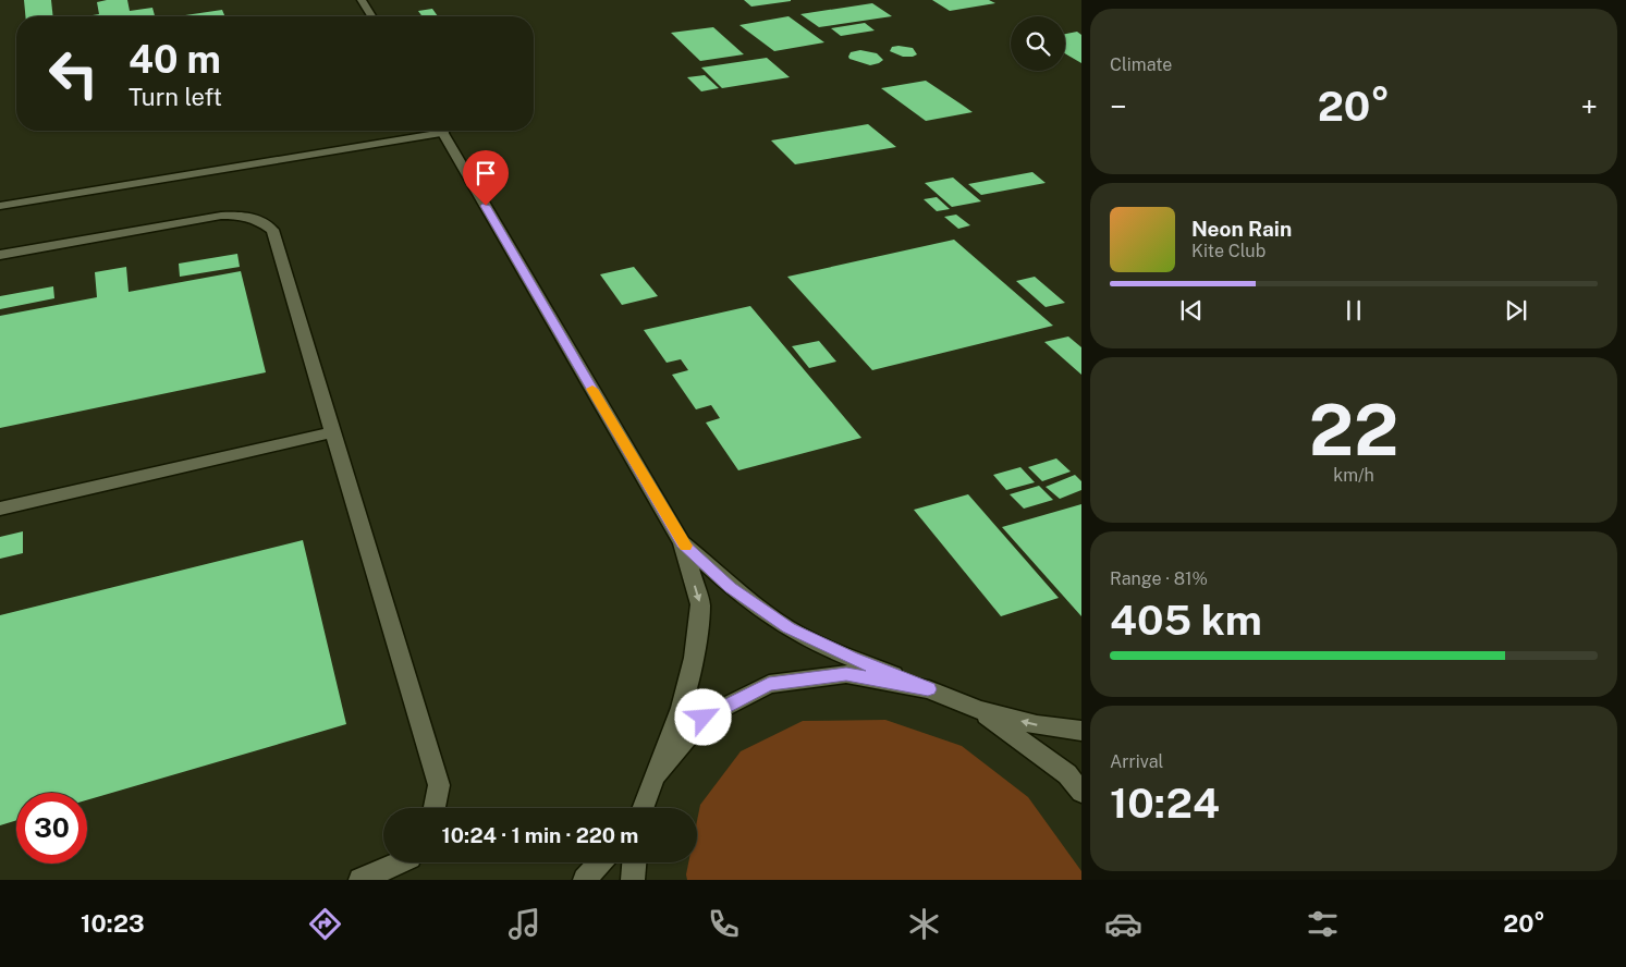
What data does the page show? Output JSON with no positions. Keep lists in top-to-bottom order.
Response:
{
  "page": {
    "tile": [
      "Climate",
      ["22", "km/h"],
      ["Range · 81%", "405 km"],
      ["Arrival", "10:24"]
    ],
    "turn": ["40 m", "Turn left"],
    "heat": ["−", "20°", "+"],
    "song": ["Neon Rain", "Kite Club"],
    "limit": "30",
    "trip": "10:24 · 1 min · 220 m",
    "tabs": ["10:23", "20°"]
  }
}
